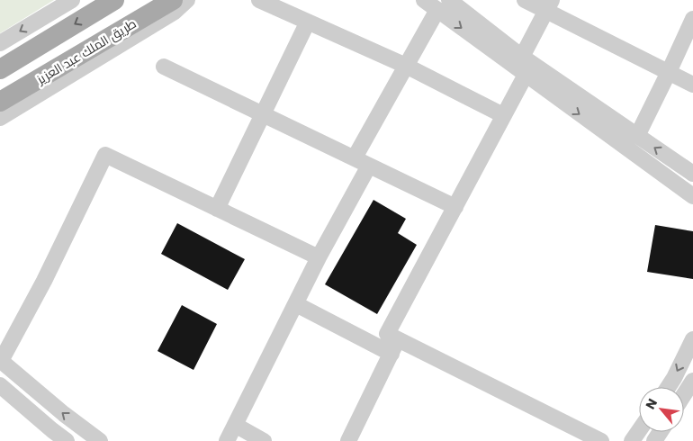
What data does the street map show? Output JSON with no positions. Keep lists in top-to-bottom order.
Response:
{
  "streets": {
    "main road": ["طريق الملك عبد العزيز"]
  },
  "north": "top left"
}
